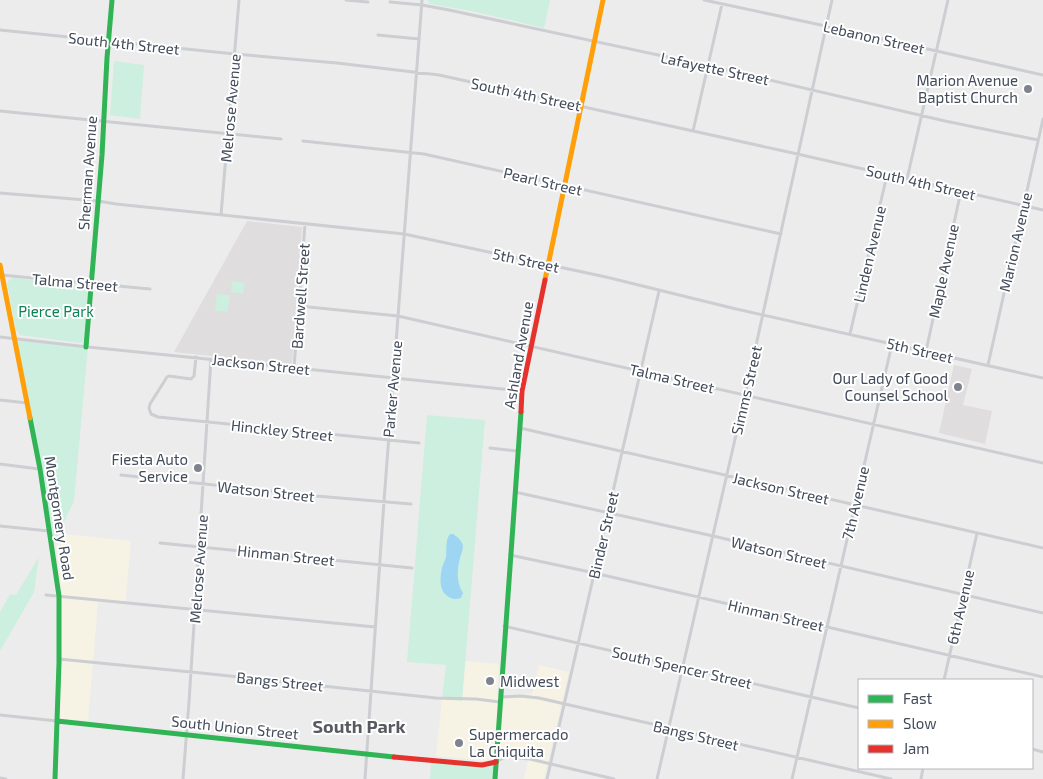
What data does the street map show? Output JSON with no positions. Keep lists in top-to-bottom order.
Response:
{
  "streets": {
    "street": [
      "Lebanon Street",
      "South 4th Street",
      "Lafayette Street",
      "Melrose Avenue",
      "Sherman Avenue",
      "Pearl Street",
      "Marion Avenue",
      "Linden Avenue",
      "5th Street",
      "Maple Avenue",
      "Talma Street",
      "Bardwell Street",
      "Ashland Avenue",
      "Jackson Street",
      "Parker Avenue",
      "Simms Street",
      "Hinckley Street",
      "Watson Street",
      "7th Avenue",
      "Montgomery Road",
      "Binder Street",
      "Hinman Street",
      "6th Avenue",
      "South Spencer Street",
      "Bangs Street",
      "South Union Street"
    ]
  },
  "crossings": [
    ["Lebanon Street", "Simms Street"],
    ["South 4th Street", "Melrose Avenue"],
    ["South 4th Street", "Sherman Avenue"],
    ["South 4th Street", "Marion Avenue"],
    ["South 4th Street", "Linden Avenue"],
    ["South 4th Street", "Maple Avenue"],
    ["South 4th Street", "Ashland Avenue"],
    ["South 4th Street", "Parker Avenue"],
    ["South 4th Street", "Simms Street"],
    ["Lafayette Street", "Marion Avenue"],
    ["Lafayette Street", "Ashland Avenue"],
    ["Lafayette Street", "Parker Avenue"],
    ["Lafayette Street", "Simms Street"],
    ["Melrose Avenue", "5th Street"],
    ["Melrose Avenue", "Jackson Street"],
    ["Melrose Avenue", "Hinckley Street"],
    ["Melrose Avenue", "Watson Street"],
    ["Melrose Avenue", "Hinman Street"],
    ["Melrose Avenue", "Bangs Street"],
    ["Melrose Avenue", "South Union Street"],
    ["Sherman Avenue", "5th Street"],
    ["Sherman Avenue", "Talma Street"],
    ["Sherman Avenue", "Jackson Street"],
    ["Pearl Street", "Ashland Avenue"],
    ["Pearl Street", "Parker Avenue"],
    ["Pearl Street", "Simms Street"],
    ["Marion Avenue", "5th Street"],
    ["Linden Avenue", "5th Street"],
    ["5th Street", "Maple Avenue"],
    ["5th Street", "Bardwell Street"],
    ["5th Street", "Ashland Avenue"],
    ["5th Street", "Parker Avenue"],
    ["5th Street", "Simms Street"],
    ["5th Street", "7th Avenue"],
    ["5th Street", "Binder Street"],
    ["Talma Street", "Bardwell Street"],
    ["Talma Street", "Ashland Avenue"],
    ["Talma Street", "Parker Avenue"],
    ["Talma Street", "Simms Street"],
    ["Talma Street", "7th Avenue"],
    ["Talma Street", "Montgomery Road"],
    ["Talma Street", "Binder Street"],
    ["Bardwell Street", "Jackson Street"],
    ["Ashland Avenue", "Jackson Street"],
    ["Ashland Avenue", "Watson Street"],
    ["Ashland Avenue", "Hinman Street"],
    ["Ashland Avenue", "South Spencer Street"],
    ["Ashland Avenue", "Bangs Street"],
    ["Ashland Avenue", "South Union Street"],
    ["Jackson Street", "Parker Avenue"],
    ["Jackson Street", "Simms Street"],
    ["Jackson Street", "Hinckley Street"],
    ["Jackson Street", "7th Avenue"],
    ["Jackson Street", "Montgomery Road"],
    ["Jackson Street", "Binder Street"],
    ["Jackson Street", "6th Avenue"],
    ["Parker Avenue", "Hinckley Street"],
    ["Parker Avenue", "Watson Street"],
    ["Parker Avenue", "Hinman Street"],
    ["Parker Avenue", "Bangs Street"],
    ["Parker Avenue", "South Union Street"],
    ["Simms Street", "Watson Street"],
    ["Simms Street", "Hinman Street"],
    ["Simms Street", "South Spencer Street"],
    ["Simms Street", "Bangs Street"],
    ["Watson Street", "7th Avenue"],
    ["Watson Street", "Binder Street"],
    ["Watson Street", "6th Avenue"],
    ["7th Avenue", "Hinman Street"],
    ["7th Avenue", "South Spencer Street"],
    ["7th Avenue", "Bangs Street"],
    ["Montgomery Road", "Bangs Street"],
    ["Montgomery Road", "South Union Street"],
    ["Binder Street", "Hinman Street"],
    ["Binder Street", "South Spencer Street"],
    ["Binder Street", "Bangs Street"],
    ["Binder Street", "South Union Street"],
    ["Hinman Street", "6th Avenue"]
  ],
  "districts": ["South Park"],
  "parks": ["Pierce Park"],
  "places": [
    "Marion Avenue Baptist Church",
    "Our Lady of Good Counsel School",
    "Fiesta Auto Service",
    "Midwest",
    "Supermercado La Chiquita"
  ],
  "legend": ["Fast", "Slow", "Jam"]
}
